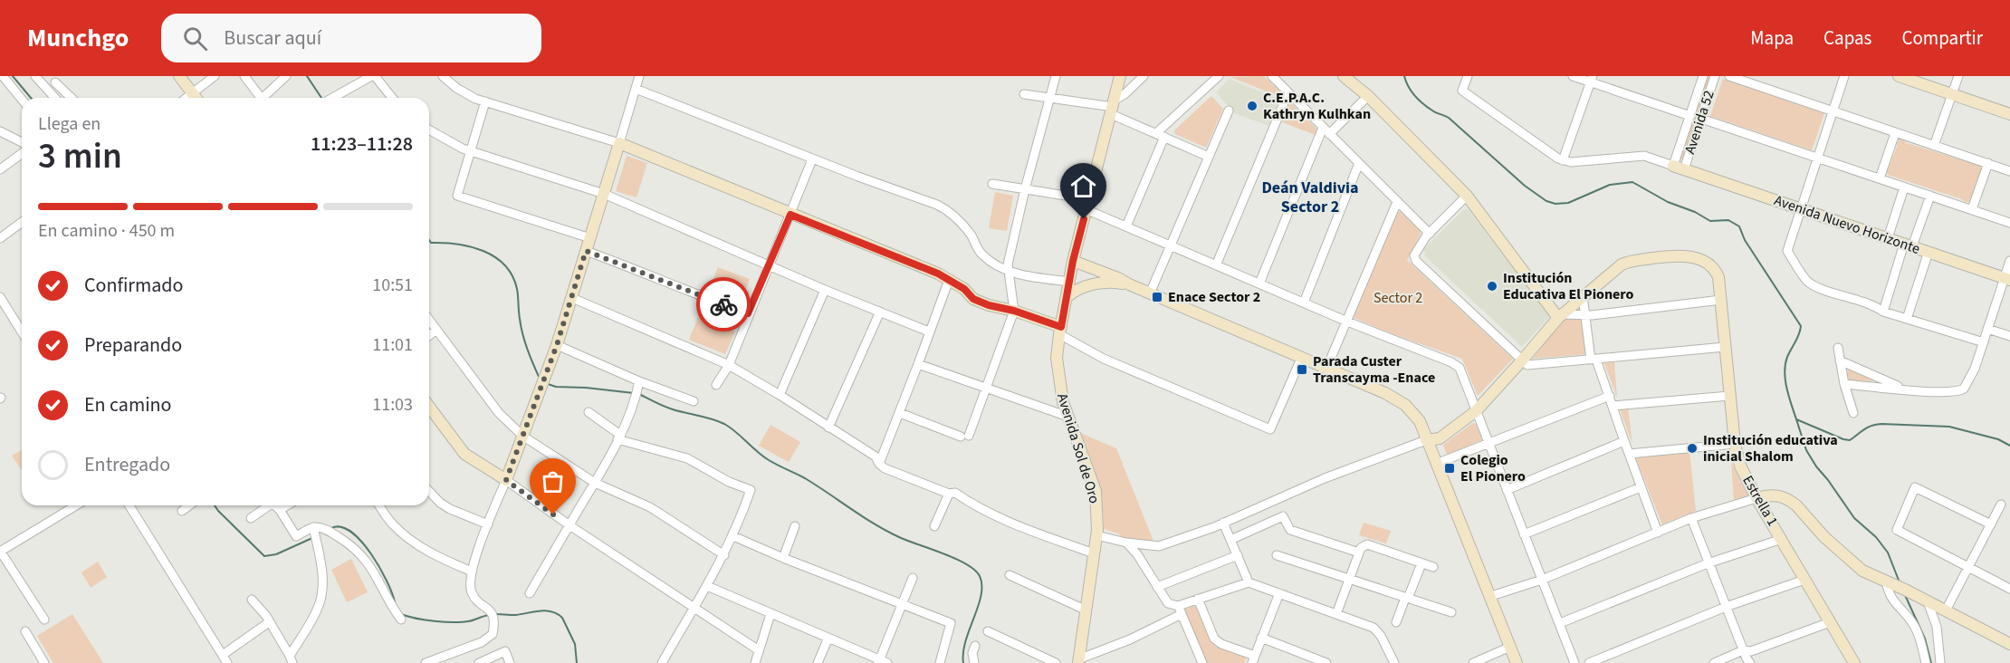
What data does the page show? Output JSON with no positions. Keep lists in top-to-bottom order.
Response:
{
  "streets": {
    "street": [
      "Avenida 52",
      "Avenida Nuevo Horizonte",
      "Avenida Sol de Oro",
      "Estrella 1"
    ]
  },
  "crossings": [
    ["Avenida 52", "Avenida Nuevo Horizonte"]
  ],
  "districts": ["Deán Valdivia Sector 2"],
  "parks": ["Sector 2"],
  "places": {
    "other": ["C.E.P.A.C. Kathryn Kulhkan", "Institución Educativa El Pionero", "Institución educativa inicial Shalom"],
    "transit": ["Enace Sector 2", "Parada Custer Transcayma -Enace", "Colegio El Pionero"]
  },
  "page": {
    "header": "Munchgo",
    "search": "Buscar aquí",
    "nav": ["Mapa", "Capas", "Compartir"],
    "heading": ["3 min", "Llega en", "11:23–11:28"],
    "bar": "En camino · 450 m",
    "list": [
      ["Confirmado", "10:51"],
      ["Preparando", "11:01"],
      ["En camino", "11:03"],
      "Entregado"
    ]
  }
}
